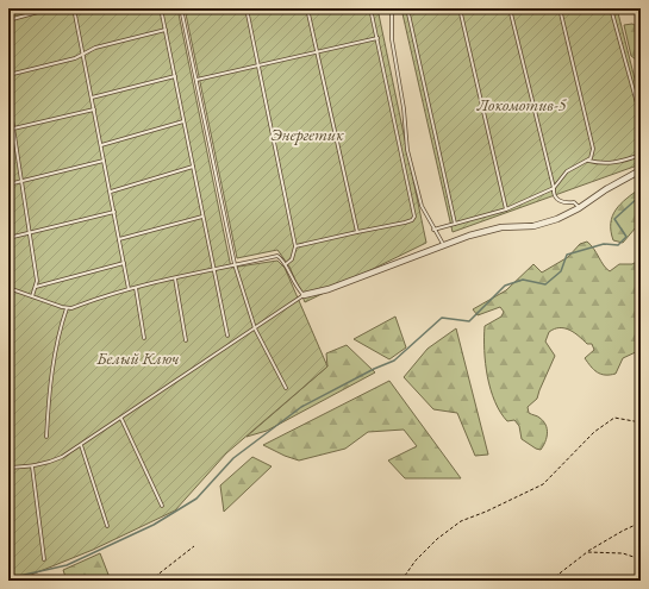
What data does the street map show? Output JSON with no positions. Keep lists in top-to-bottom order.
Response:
{
  "parks": ["Локомотив-5", "Энергетик", "Белый Ключ"]
}
